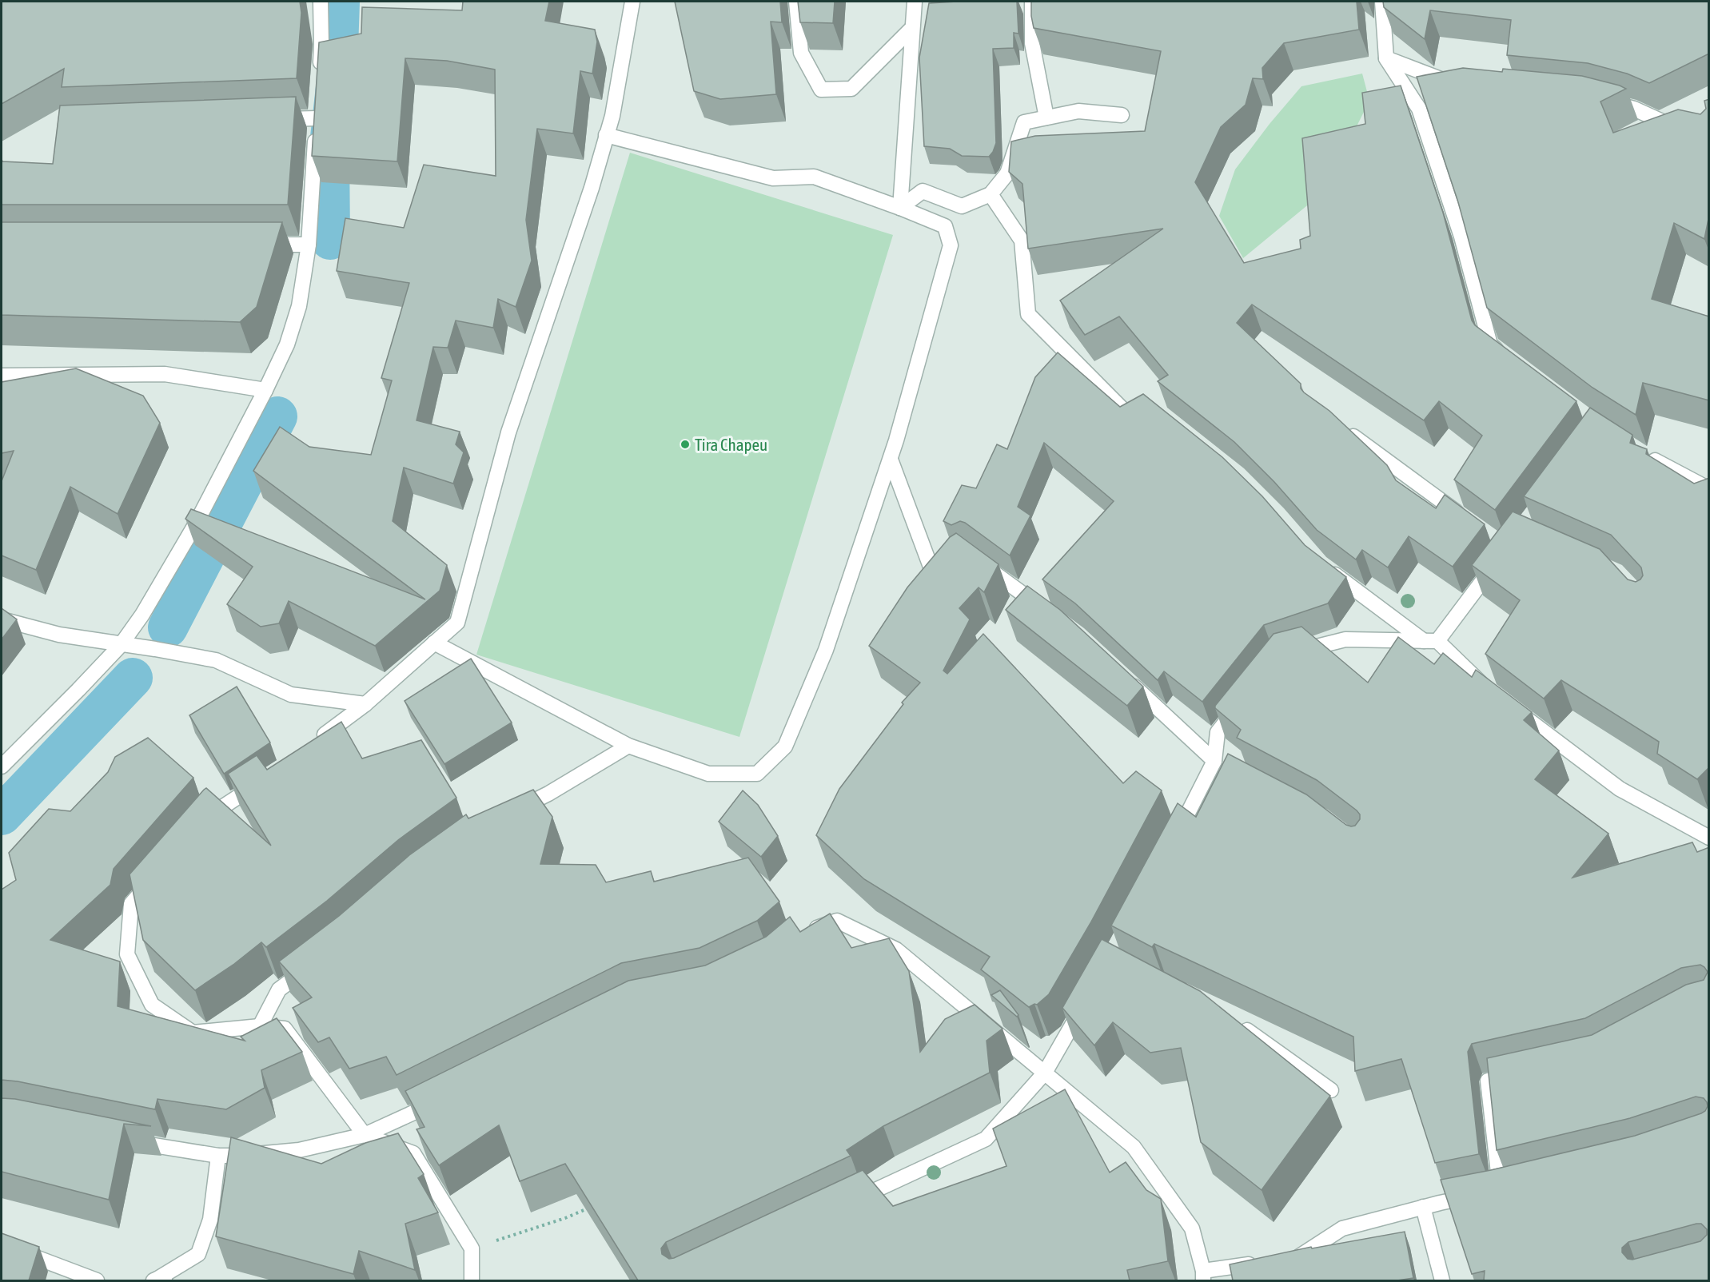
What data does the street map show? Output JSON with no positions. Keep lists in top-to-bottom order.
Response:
{
  "places": ["Tira Chapeu"]
}
